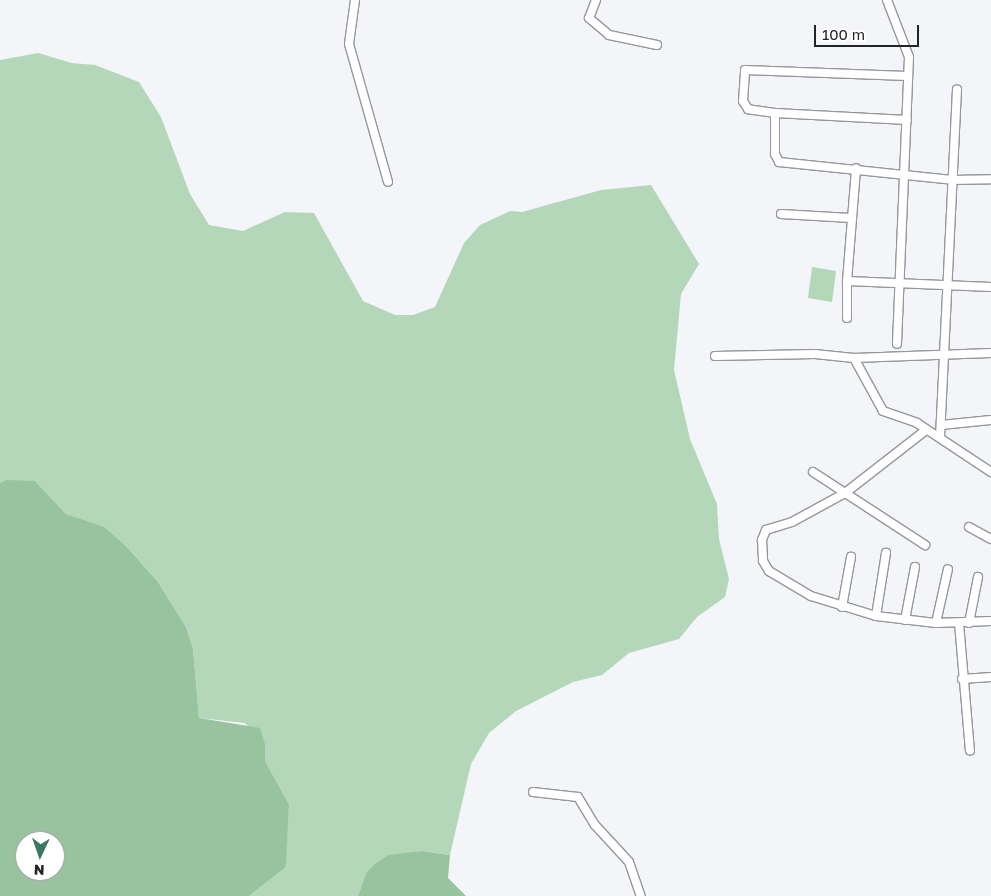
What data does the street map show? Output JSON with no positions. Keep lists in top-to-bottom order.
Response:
{
  "scale_bar": "100 m",
  "north": "bottom"
}
